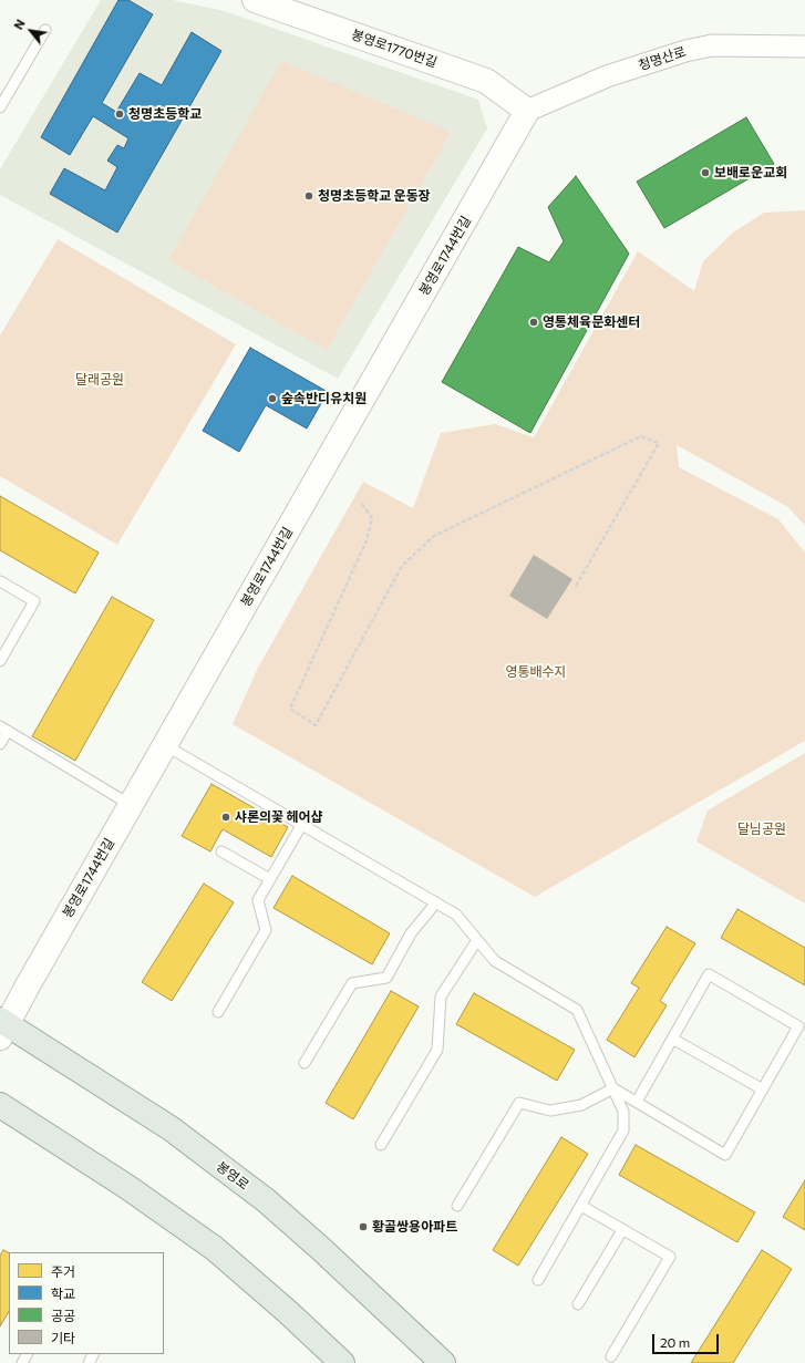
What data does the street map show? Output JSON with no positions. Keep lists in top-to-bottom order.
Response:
{
  "streets": {
    "main road": ["봉영로"],
    "street": ["봉영로1770번길", "청명산로", "봉영로1744번길"]
  },
  "crossings": [
    ["봉영로1770번길", "청명산로"],
    ["봉영로1770번길", "봉영로1744번길"],
    ["청명산로", "봉영로1744번길"],
    ["봉영로1744번길", "봉영로"]
  ],
  "parks": ["달래공원", "영통배수지", "달님공원"],
  "places": [
    "청명초등학교",
    "보배로운교회",
    "청명초등학교 운동장",
    "영통체육문화센터",
    "숲속반디유치원",
    "샤론의꽃 헤어샵",
    "황골쌍용아파트"
  ],
  "legend": [
    "주거",
    "학교",
    "공공",
    "기타"
  ],
  "scale_bar": "20 m",
  "north": "top left"
}
